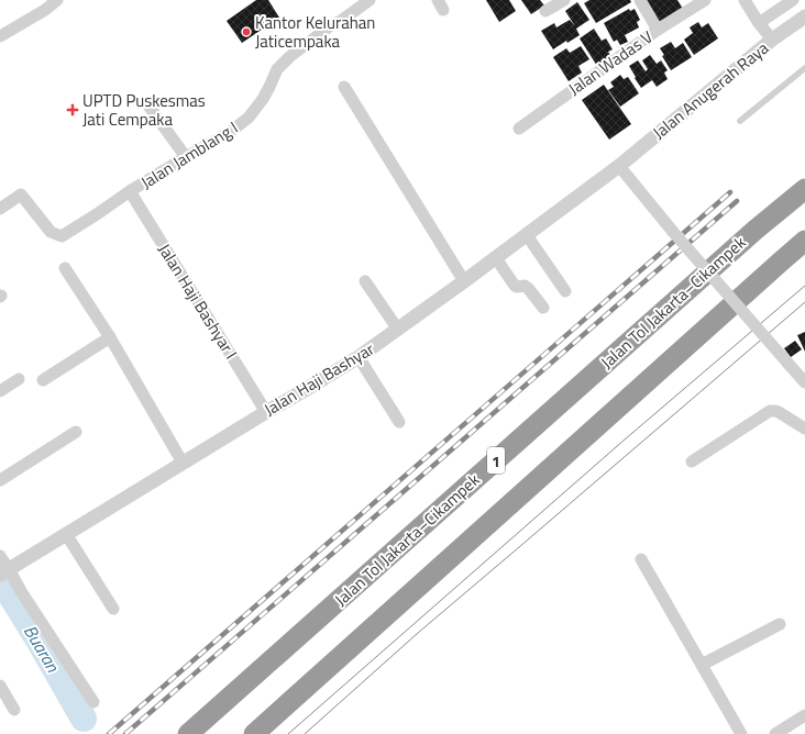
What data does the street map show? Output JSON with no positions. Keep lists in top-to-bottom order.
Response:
{
  "streets": {
    "highway": ["Jalan Tol Jakarta–Cikampek", "1"],
    "street": [
      "Jalan Wadas V",
      "Jalan Anugerah Raya",
      "Jalan Jamblang I",
      "Jalan Haji Bashyar I",
      "Jalan Haji Bashyar"
    ]
  },
  "crossings": [
    ["Jalan Anugerah Raya", "Jalan Haji Bashyar"],
    ["Jalan Jamblang I", "Jalan Haji Bashyar I"],
    ["Jalan Haji Bashyar I", "Jalan Haji Bashyar"]
  ],
  "water": ["Buaran"],
  "places": {
    "other": ["Kantor Kelurahan Jaticempaka"],
    "health": ["UPTD Puskesmas Jati Cempaka"]
  }
}
